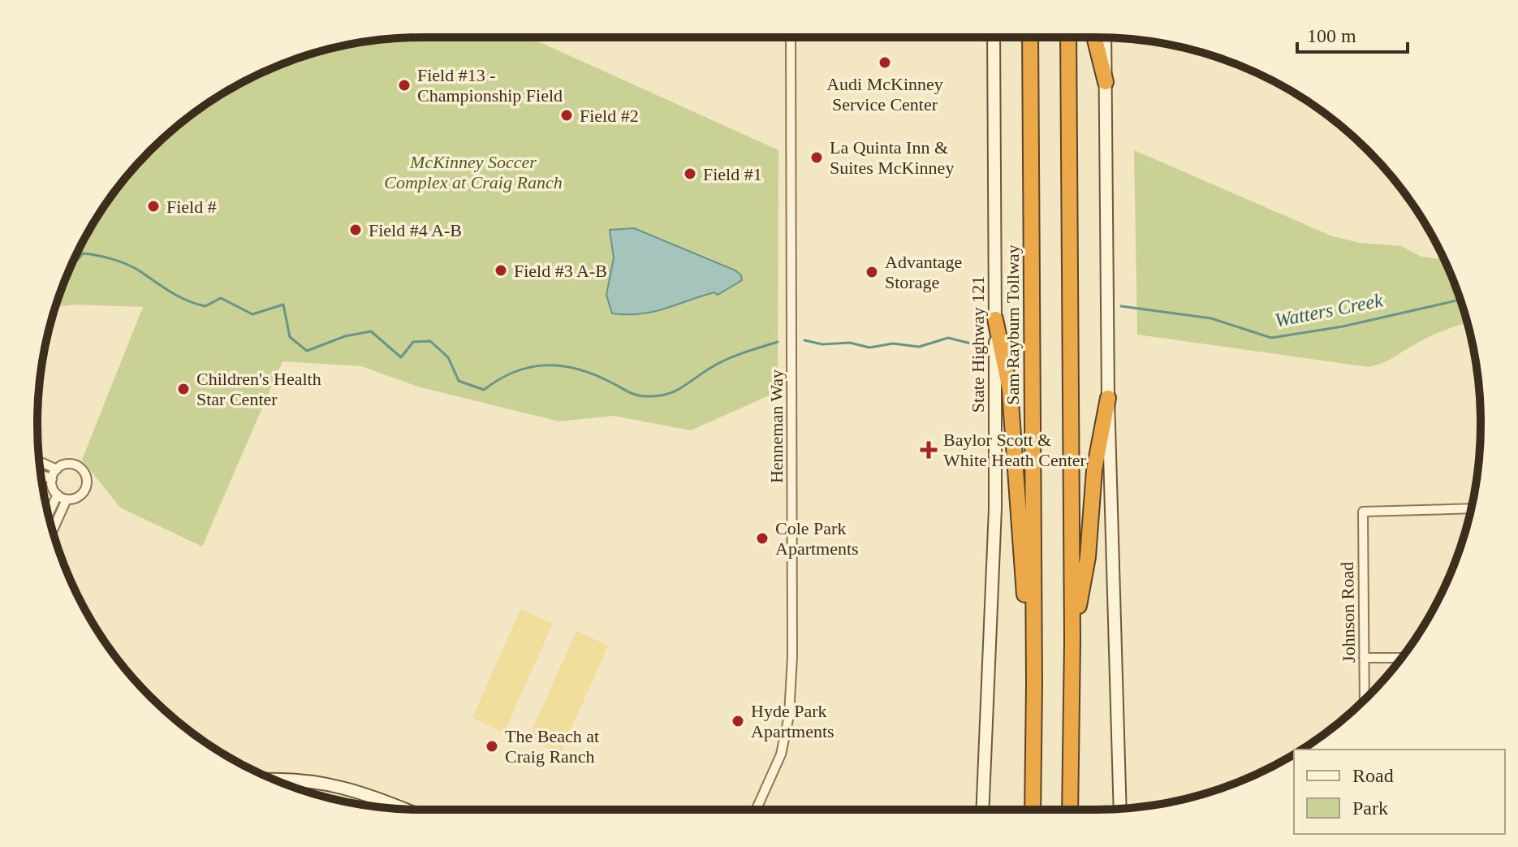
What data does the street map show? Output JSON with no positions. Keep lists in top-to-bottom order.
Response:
{
  "streets": {
    "highway": ["Sam Rayburn Tollway"],
    "main road": ["State Highway 121"],
    "street": ["Henneman Way", "Johnson Road"]
  },
  "water": ["Watters Creek"],
  "parks": ["McKinney Soccer Complex at Craig Ranch"],
  "places": {
    "other": [
      "Audi McKinney Service Center",
      "Field #13 - Championship Field",
      "Field #2",
      "La Quinta Inn & Suites McKinney",
      "Field #1",
      "Field #",
      "Field #4 A-B",
      "Field #3 A-B",
      "Advantage Storage",
      "Children's Health Star Center",
      "Cole Park Apartments",
      "Hyde Park Apartments",
      "The Beach at Craig Ranch"
    ],
    "health": ["Baylor Scott & White Heath Center"]
  },
  "legend": ["Road", "Park"],
  "scale_bar": "100 m"
}
